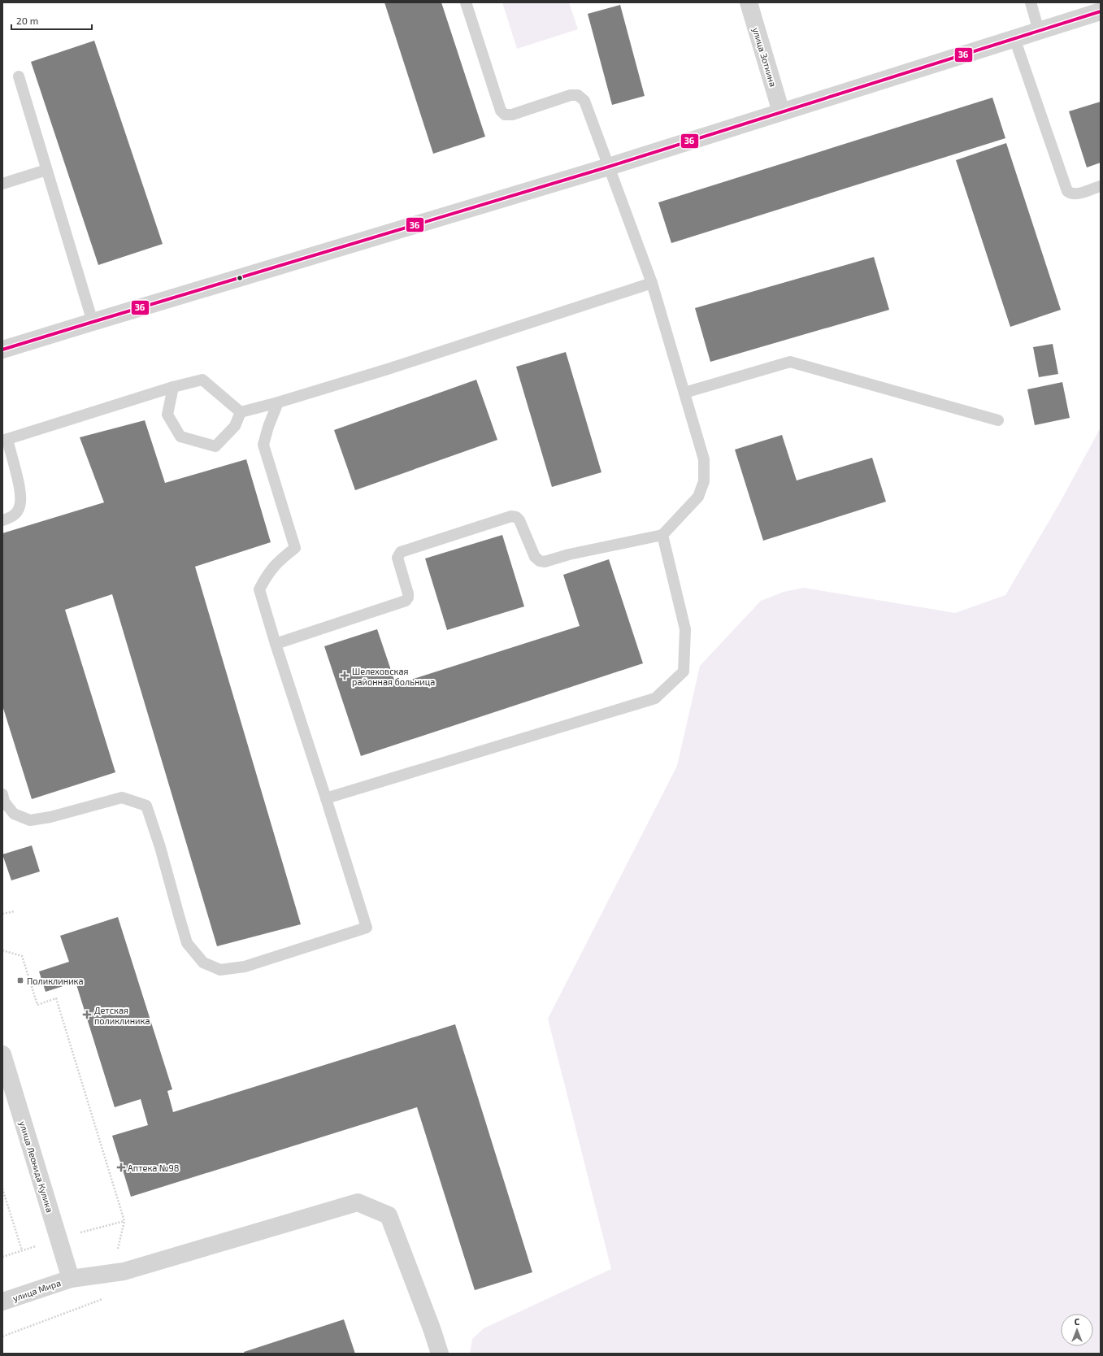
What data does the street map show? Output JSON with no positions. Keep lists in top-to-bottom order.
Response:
{
  "streets": {
    "street": ["улица Зоткина", "улица Леонида Кулика", "улица Мира"]
  },
  "crossings": [
    ["улица Леонида Кулика", "улица Мира"]
  ],
  "places": {
    "health": ["Шелеховская районная больница", "Детская поликлиника", "Аптека №98"],
    "transit": ["Поликлиника"]
  },
  "lines": ["transit line 36"],
  "scale_bar": "20 m",
  "north": "top"
}
